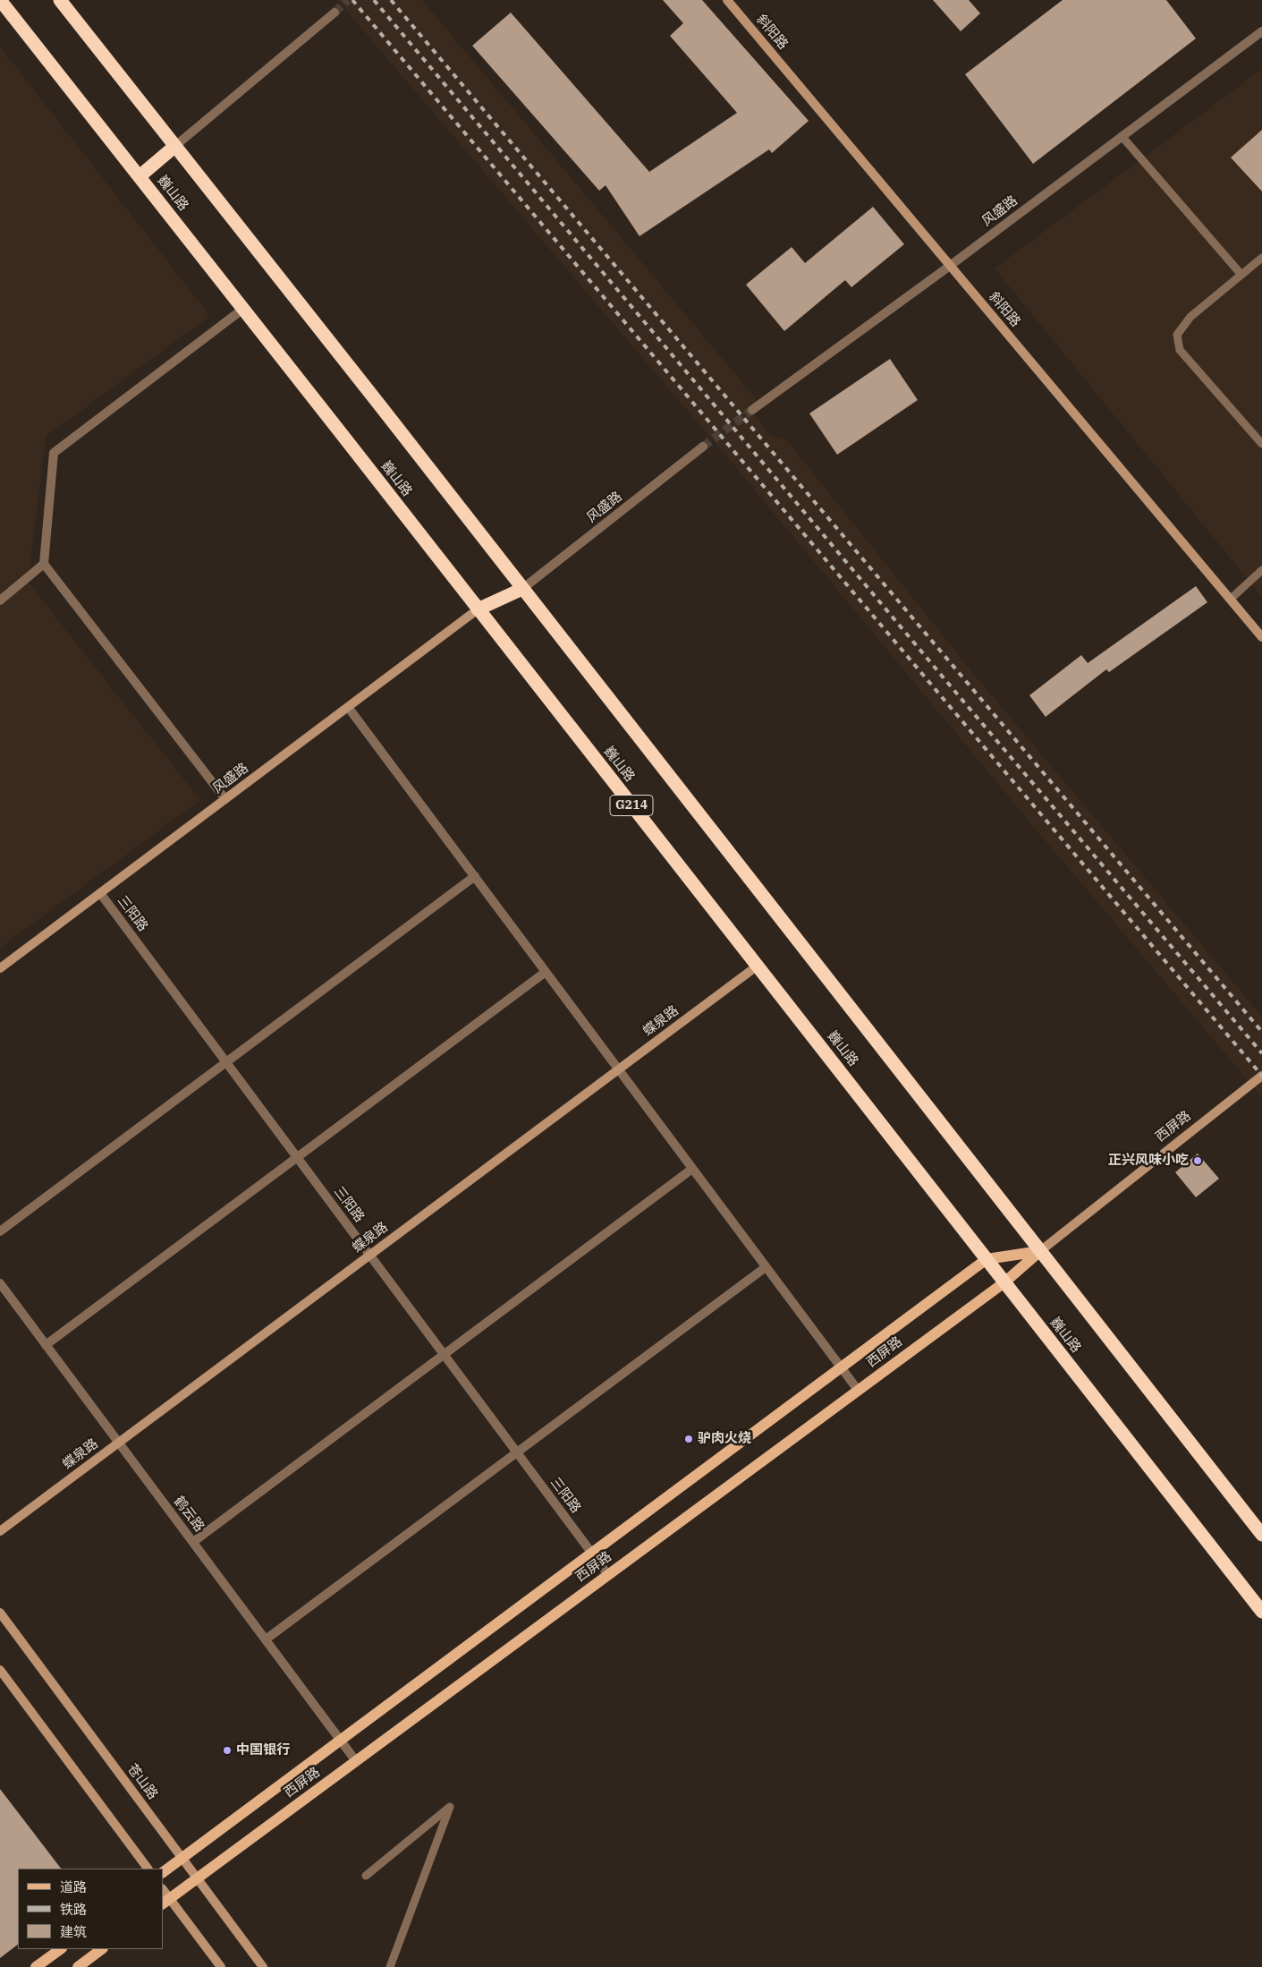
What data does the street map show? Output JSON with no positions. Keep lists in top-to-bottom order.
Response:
{
  "streets": {
    "highway": ["巍山路", "G214"],
    "main road": ["西屏路"],
    "street": [
      "斜阳路",
      "风盛路",
      "三阳路",
      "蝶泉路",
      "鹤云路",
      "苍山路"
    ]
  },
  "crossings": [
    ["斜阳路", "风盛路"],
    ["巍山路", "风盛路"],
    ["巍山路", "蝶泉路"],
    ["巍山路", "西屏路"],
    ["风盛路", "三阳路"],
    ["三阳路", "蝶泉路"],
    ["三阳路", "西屏路"],
    ["蝶泉路", "鹤云路"],
    ["西屏路", "鹤云路"],
    ["西屏路", "苍山路"]
  ],
  "places": ["正兴风味小吃", "驴肉火烧", "中国银行"],
  "legend": ["道路", "铁路", "建筑"]
}
